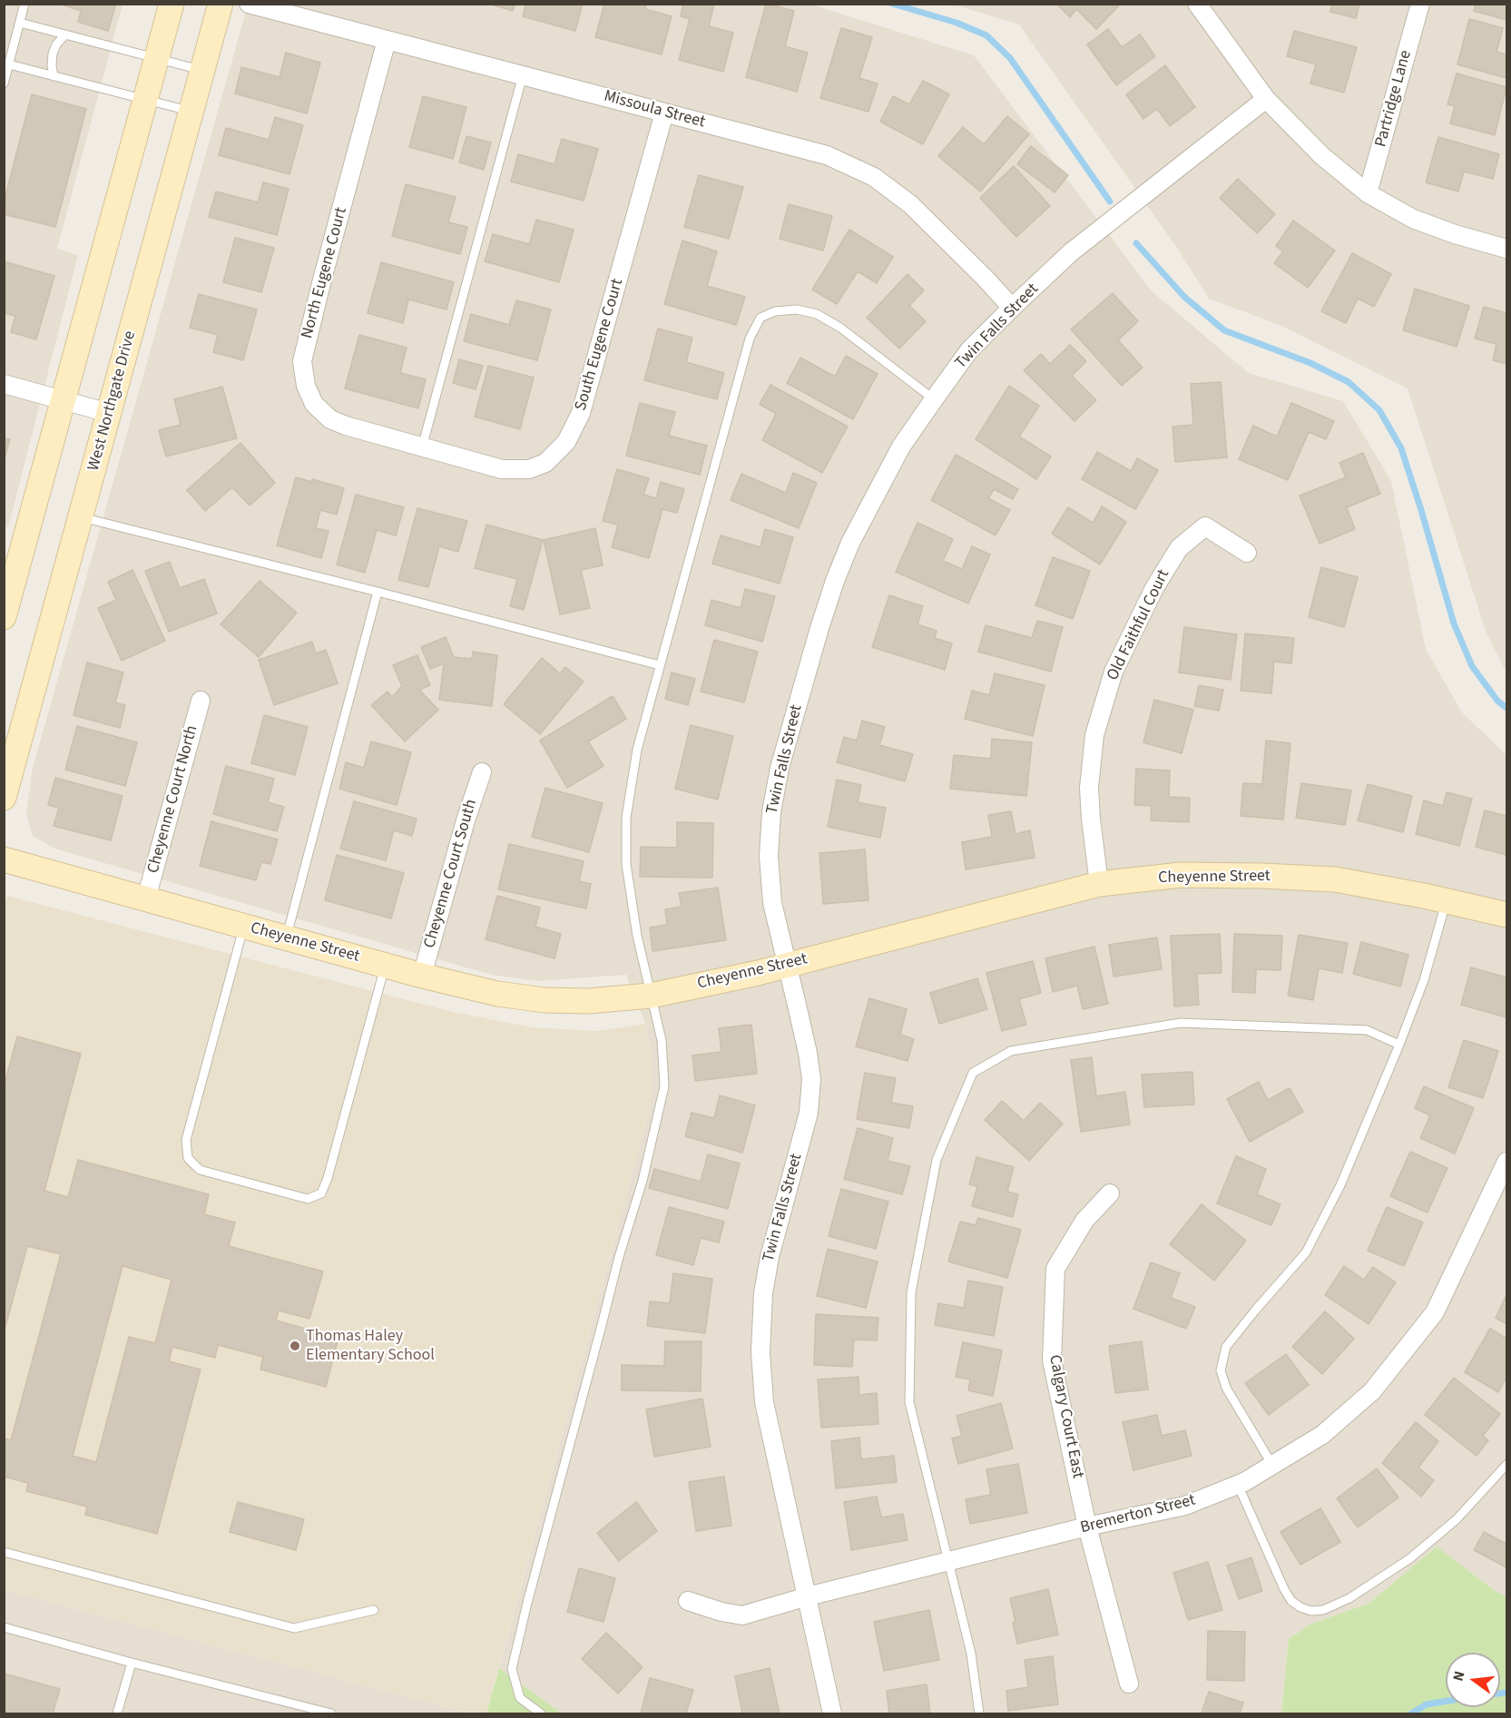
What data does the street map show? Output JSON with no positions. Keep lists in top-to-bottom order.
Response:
{
  "streets": {
    "street": [
      "Partridge Lane",
      "Missoula Street",
      "North Eugene Court",
      "Twin Falls Street",
      "South Eugene Court",
      "West Northgate Drive",
      "Old Faithful Court",
      "Cheyenne Court North",
      "Cheyenne Court South",
      "Cheyenne Street",
      "Calgary Court East",
      "Bremerton Street"
    ]
  },
  "crossings": [
    ["Missoula Street", "North Eugene Court"],
    ["Missoula Street", "Twin Falls Street"],
    ["Missoula Street", "South Eugene Court"],
    ["North Eugene Court", "South Eugene Court"],
    ["Twin Falls Street", "Cheyenne Street"],
    ["Twin Falls Street", "Bremerton Street"],
    ["Old Faithful Court", "Cheyenne Street"],
    ["Cheyenne Court North", "Cheyenne Street"],
    ["Cheyenne Court South", "Cheyenne Street"],
    ["Calgary Court East", "Bremerton Street"]
  ],
  "places": ["Thomas Haley Elementary School"],
  "north": "left"
}
